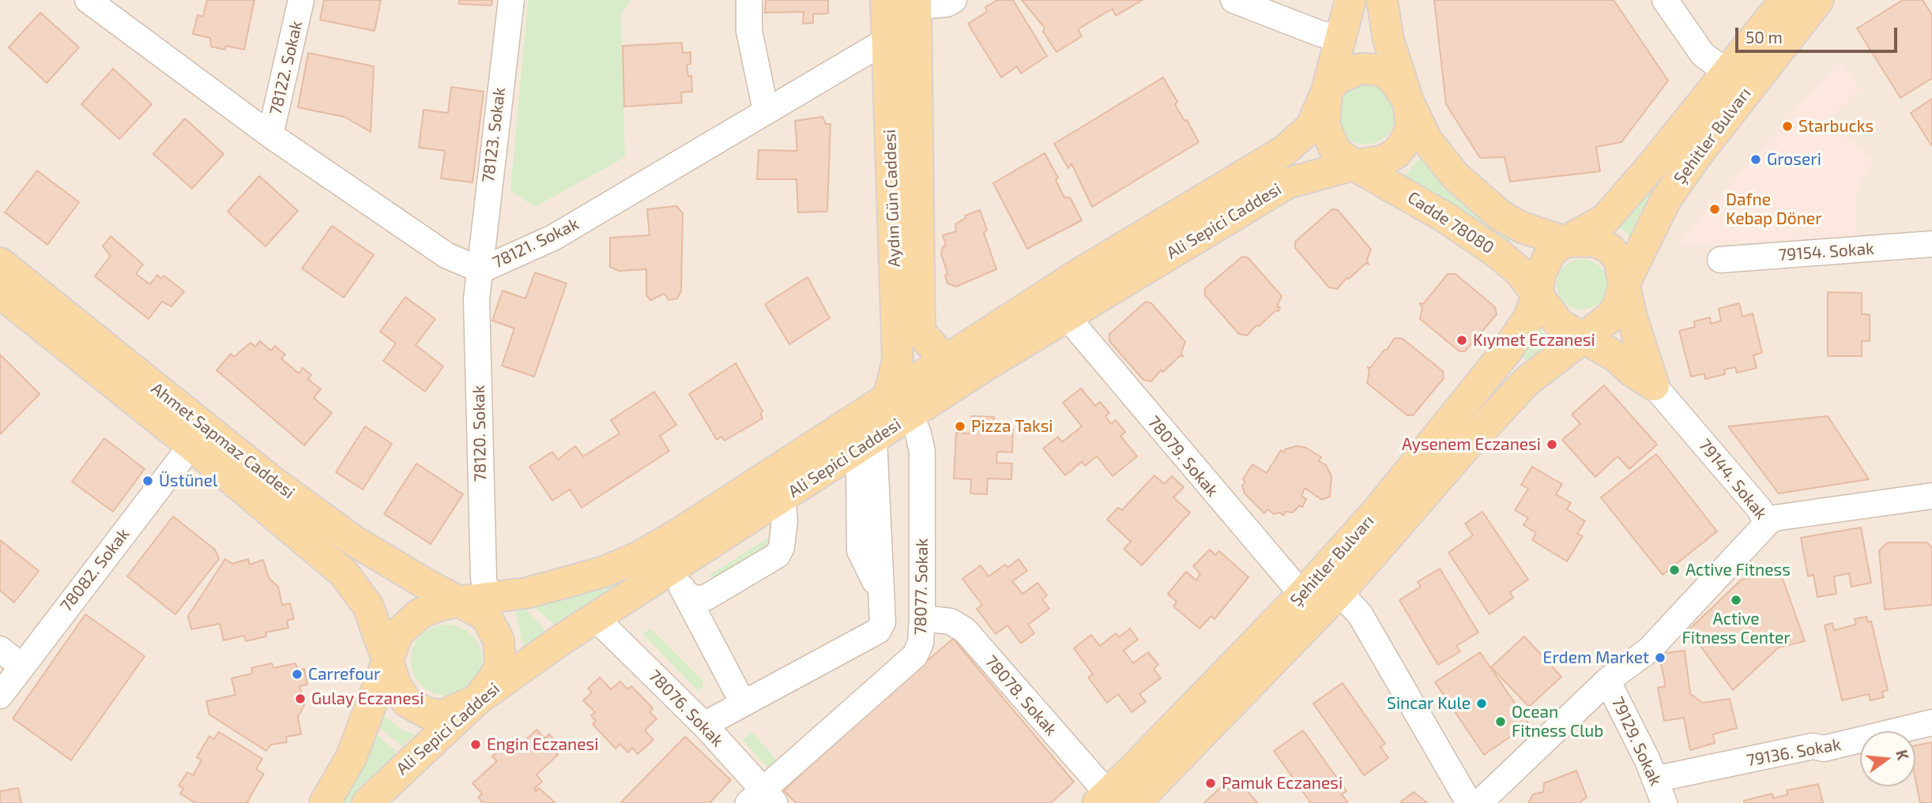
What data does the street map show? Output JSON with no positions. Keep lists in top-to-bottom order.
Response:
{
  "streets": {
    "main road": [
      "Şehitler Bulvarı",
      "Aydın Gün Caddesi",
      "Ali Sepici Caddesi",
      "Cadde 78080",
      "Ahmet Sapmaz Caddesi"
    ],
    "street": [
      "78122. Sokak",
      "78123. Sokak",
      "78121. Sokak",
      "79154. Sokak",
      "78120. Sokak",
      "78079. Sokak",
      "79144. Sokak",
      "78082. Sokak",
      "78077. Sokak",
      "78078. Sokak",
      "78076. Sokak",
      "79129. Sokak",
      "79136. Sokak"
    ]
  },
  "crossings": [
    ["78122. Sokak", "78121. Sokak"],
    ["78123. Sokak", "78121. Sokak"],
    ["78123. Sokak", "78120. Sokak"],
    ["Şehitler Bulvarı", "Cadde 78080"],
    ["Şehitler Bulvarı", "78079. Sokak"],
    ["Şehitler Bulvarı", "78078. Sokak"],
    ["Aydın Gün Caddesi", "Ali Sepici Caddesi"],
    ["Aydın Gün Caddesi", "78121. Sokak"],
    ["Ali Sepici Caddesi", "Cadde 78080"],
    ["Ali Sepici Caddesi", "78120. Sokak"],
    ["Ali Sepici Caddesi", "Ahmet Sapmaz Caddesi"],
    ["Ali Sepici Caddesi", "78079. Sokak"],
    ["Ali Sepici Caddesi", "78077. Sokak"],
    ["Ali Sepici Caddesi", "78076. Sokak"],
    ["78121. Sokak", "78120. Sokak"],
    ["Ahmet Sapmaz Caddesi", "78082. Sokak"],
    ["78077. Sokak", "78078. Sokak"],
    ["78077. Sokak", "78076. Sokak"],
    ["79129. Sokak", "79136. Sokak"]
  ],
  "places": [
    "Starbucks",
    "Groseri",
    "Dafne Kebap Döner",
    "Kıymet Eczanesi",
    "Pizza Taksi",
    "Aysenem Eczanesi",
    "Üstünel",
    "Active Fitness",
    "Active Fitness Center",
    "Erdem Market",
    "Carrefour",
    "Gulay Eczanesi",
    "Sincar Kule",
    "Ocean Fitness Club",
    "Engin Eczanesi",
    "Pamuk Eczanesi"
  ],
  "scale_bar": "50 m",
  "north": "right"
}
